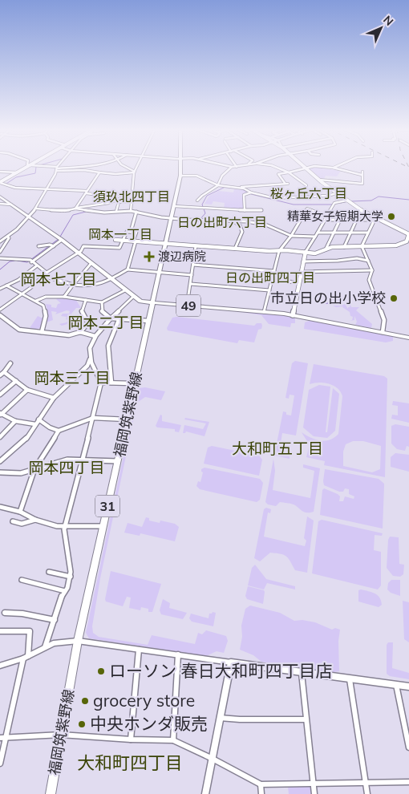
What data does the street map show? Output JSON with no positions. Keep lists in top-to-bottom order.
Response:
{
  "streets": {
    "main road": ["49", "福岡筑紫野線", "31"]
  },
  "crossings": [
    ["49", "福岡筑紫野線"]
  ],
  "districts": [
    "桜ヶ丘六丁目",
    "須玖北四丁目",
    "日の出町六丁目",
    "岡本一丁目",
    "日の出町四丁目",
    "岡本七丁目",
    "岡本二丁目",
    "岡本三丁目",
    "大和町五丁目",
    "岡本四丁目",
    "大和町四丁目"
  ],
  "places": {
    "other": [
      "精華女子短期大学",
      "市立日の出小学校",
      "ローソン 春日大和町四丁目店",
      "grocery store",
      "中央ホンダ販売"
    ],
    "health": ["渡辺病院"]
  },
  "north": "top right"
}
